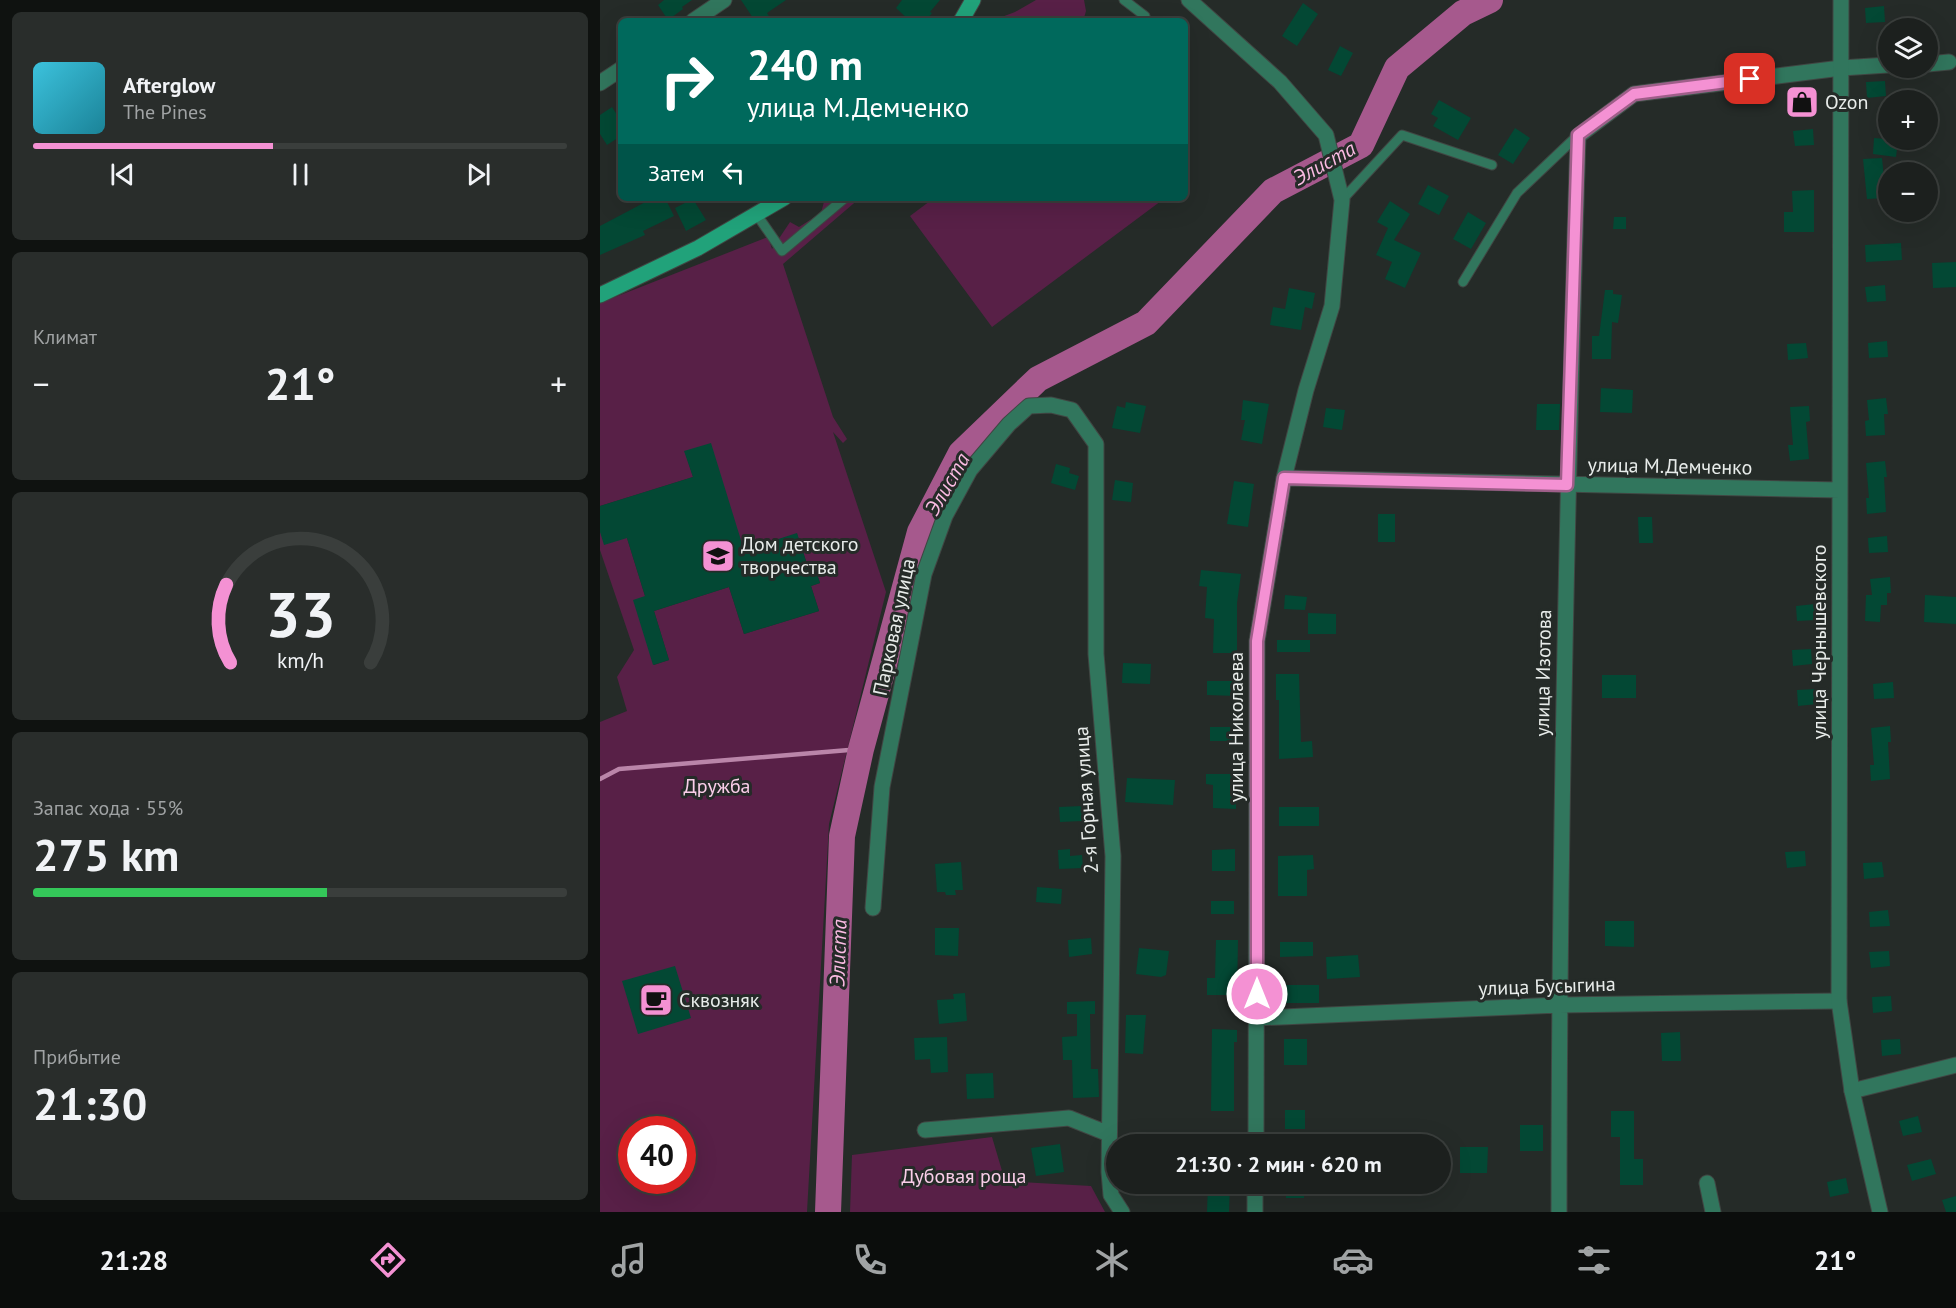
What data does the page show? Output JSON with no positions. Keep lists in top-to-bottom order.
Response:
{
  "streets": {
    "street": [
      "улица М.Демченко",
      "Парковая улица",
      "улица Чернышевского",
      "улица Изотова",
      "улица Николаева",
      "2-я Горная улица",
      "улица Бусыгина"
    ]
  },
  "crossings": [
    ["улица М.Демченко", "улица Чернышевского"],
    ["улица М.Демченко", "улица Изотова"],
    ["улица М.Демченко", "улица Николаева"],
    ["Парковая улица", "2-я Горная улица"],
    ["улица Чернышевского", "улица Бусыгина"],
    ["улица Изотова", "улица Бусыгина"],
    ["улица Николаева", "улица Бусыгина"]
  ],
  "water": ["Элиста"],
  "parks": ["Дружба", "Дубовая роща"],
  "places": {
    "shop": ["Ozon"],
    "school or university": ["Дом детского творчества"],
    "cafe": ["Сквозняк"]
  },
  "page": {
    "map_buttons": ["+", "−"],
    "turn": ["240 m", "улица М.Демченко"],
    "song": ["Afterglow", "The Pines"],
    "then": "Затем",
    "tile": [
      "Климат",
      ["Запас хода · 55%", "275 km"],
      ["Прибытие", "21:30"]
    ],
    "heat": ["−", "21°", "+"],
    "limit": "40",
    "trip": "21:30 · 2 мин · 620 m",
    "tabs": ["21:28", "21°"],
    "gauge": ["33", "km/h"]
  }
}
